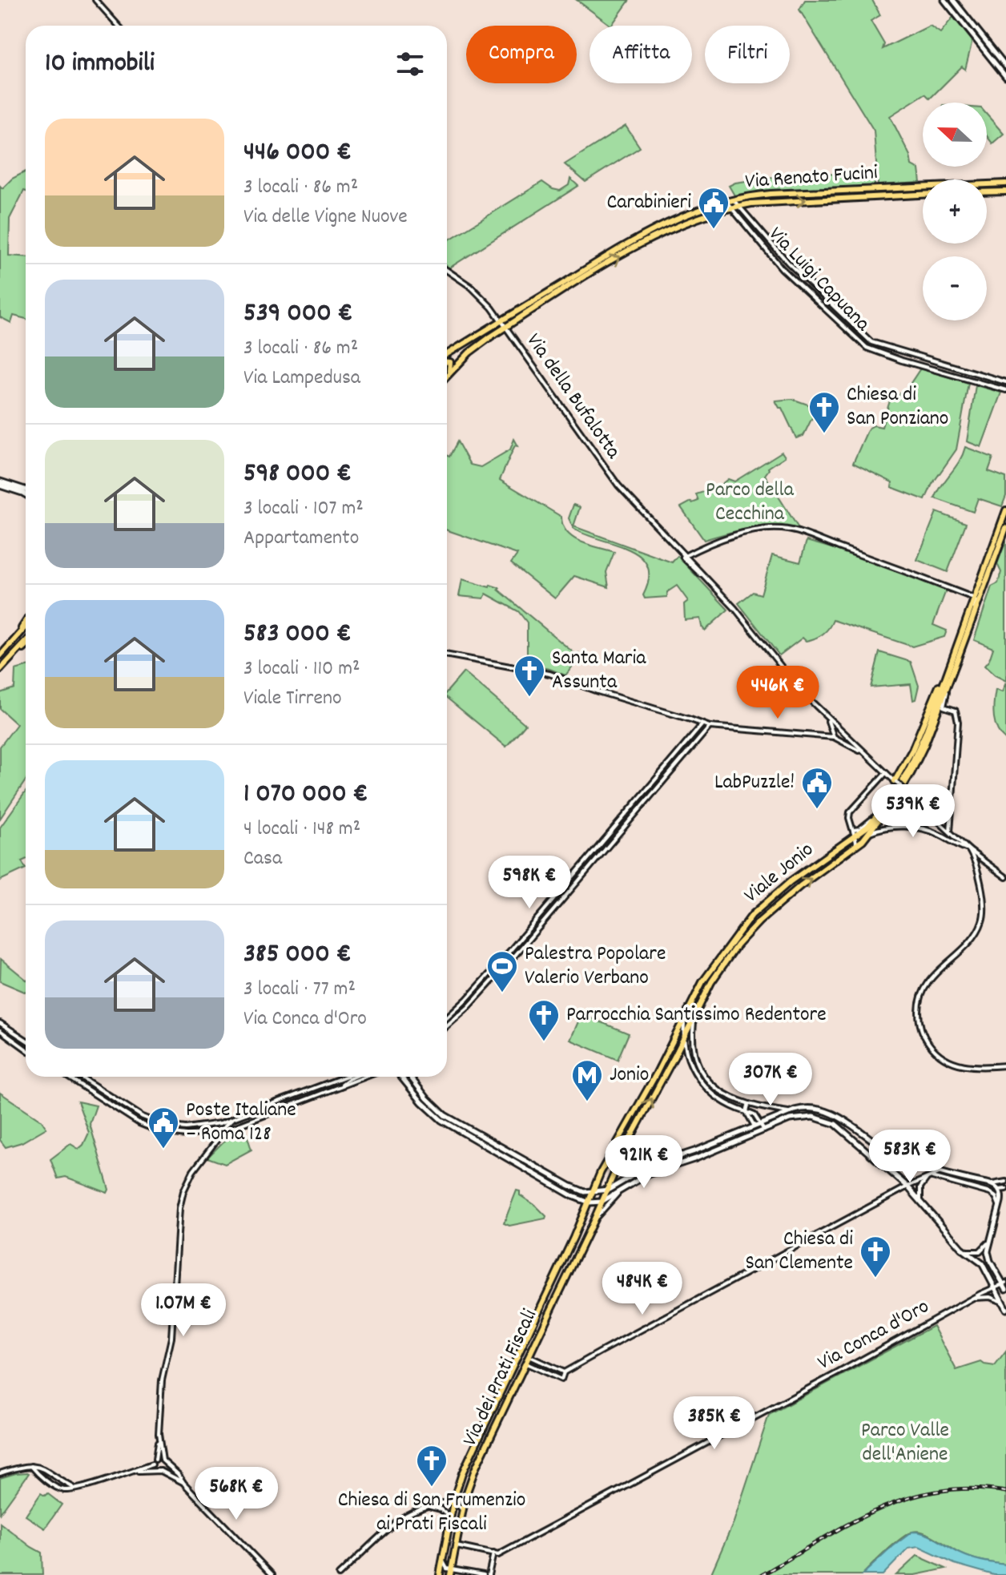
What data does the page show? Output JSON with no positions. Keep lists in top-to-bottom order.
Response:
{
  "streets": {
    "main road": ["Via Renato Fucini", "Viale Jonio", "Via dei Prati Fiscali"],
    "street": ["Via Luigi Capuana", "Via della Bufalotta", "Via Conca d'Oro"]
  },
  "crossings": [
    ["Via Renato Fucini", "Via Luigi Capuana"],
    ["Via Renato Fucini", "Via della Bufalotta"],
    ["Viale Jonio", "Via dei Prati Fiscali"]
  ],
  "parks": ["Parco della Cecchina", "Parco Valle dell'Aniene"],
  "places": {
    "public building": ["Carabinieri", "LabPuzzle!", "Poste Italiane – Roma 128"],
    "church": [
      "Chiesa di San Ponziano",
      "Santa Maria Assunta",
      "Parrocchia Santissimo Redentore",
      "Chiesa di San Clemente",
      "Chiesa di San Frumenzio ai Prati Fiscali"
    ],
    "sports": ["Palestra Popolare Valerio Verbano"],
    "metro station": ["Jonio"]
  },
  "north": "left",
  "page": {
    "chip": ["Compra", "Affitta", "Filtri"],
    "heading": "10 immobili",
    "map_buttons": ["+", "−"],
    "list": [
      {
        "name": "446 000 €",
        "note": "3 locali · 86 m² · Via delle Vigne Nuove"
      },
      {
        "name": "539 000 €",
        "note": "3 locali · 86 m² · Via Lampedusa"
      },
      {
        "name": "598 000 €",
        "note": "3 locali · 107 m² · Appartamento"
      },
      {
        "name": "583 000 €",
        "note": "3 locali · 110 m² · Viale Tirreno"
      },
      {
        "name": "1 070 000 €",
        "note": "4 locali · 148 m² · Casa"
      },
      {
        "name": "385 000 €",
        "note": "3 locali · 77 m² · Via Conca d'Oro"
      }
    ],
    "price": [
      "446K €",
      "539K €",
      "598K €",
      "307K €",
      "583K €",
      "921K €",
      "484K €",
      "1.07M €",
      "385K €",
      "568K €"
    ]
  }
}
